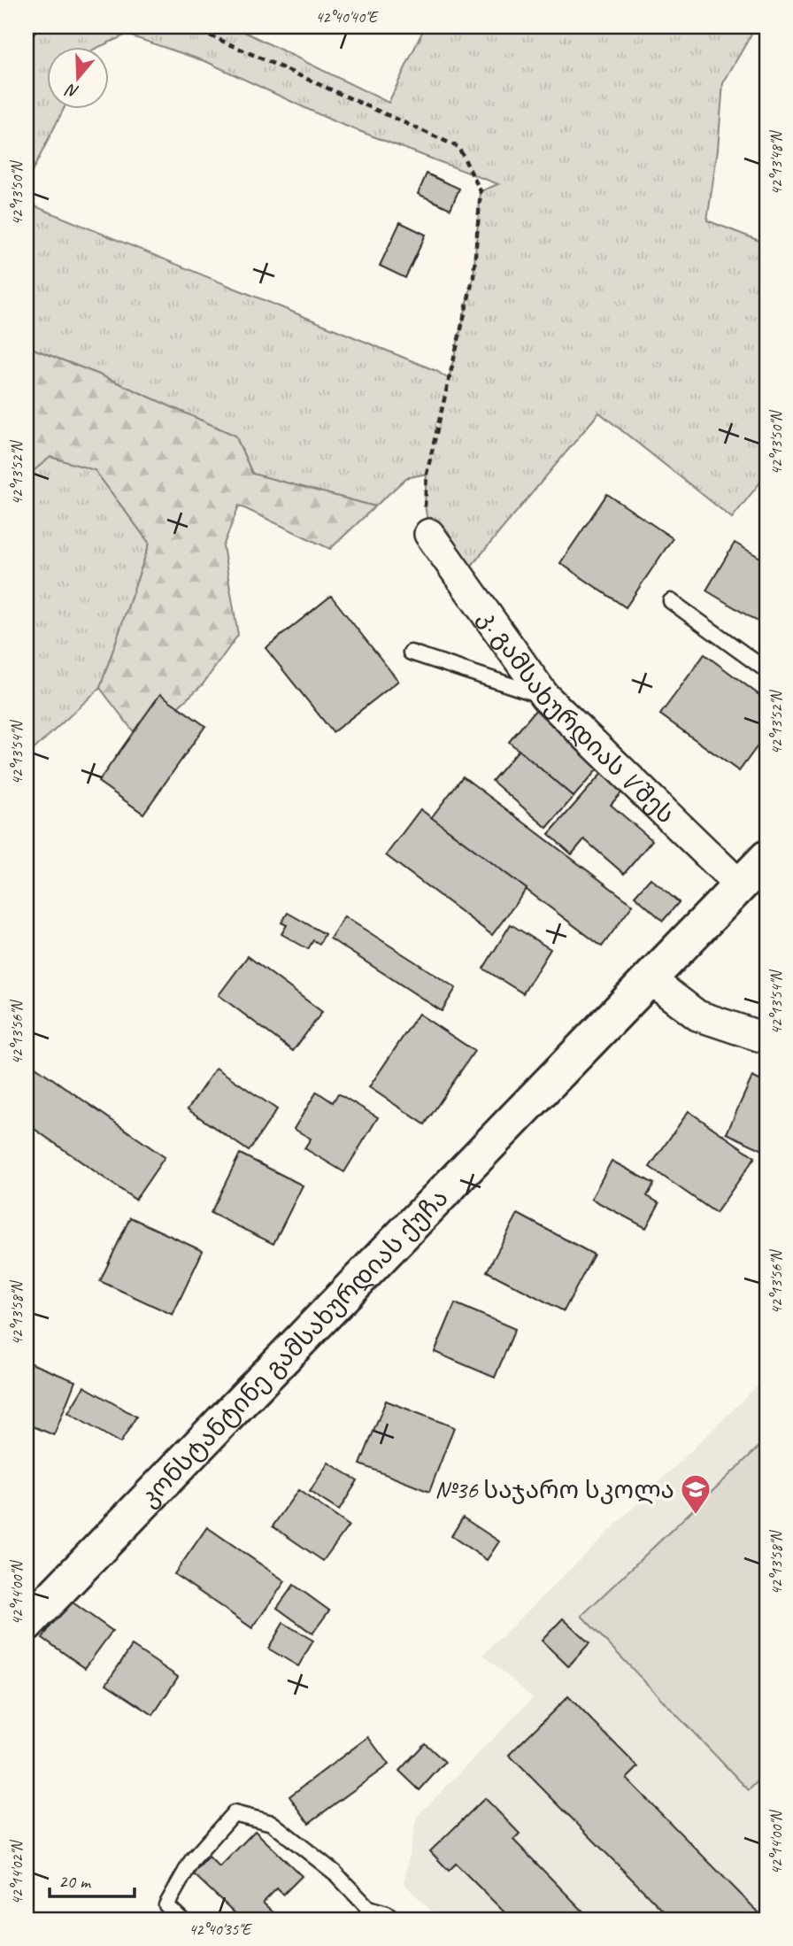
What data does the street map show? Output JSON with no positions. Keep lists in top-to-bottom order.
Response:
{
  "streets": {
    "street": ["კ. გამსახურდიას V შეს", "კონსტანტინე გამსახურდიას ქუჩა"]
  },
  "crossings": [
    ["კ. გამსახურდიას V შეს", "კონსტანტინე გამსახურდიას ქუჩა"]
  ],
  "places": {
    "school or university": ["№36 საჯარო სკოლა"]
  },
  "scale_bar": "20 m",
  "north": "bottom",
  "coordinates": [
    "42°40'40\"E",
    "42°13'48\"N",
    "42°13'50\"N",
    "42°13'52\"N",
    "42°13'54\"N",
    "42°13'56\"N",
    "42°13'58\"N",
    "42°14'00\"N",
    "42°14'02\"N",
    "42°40'35\"E"
  ]
}
